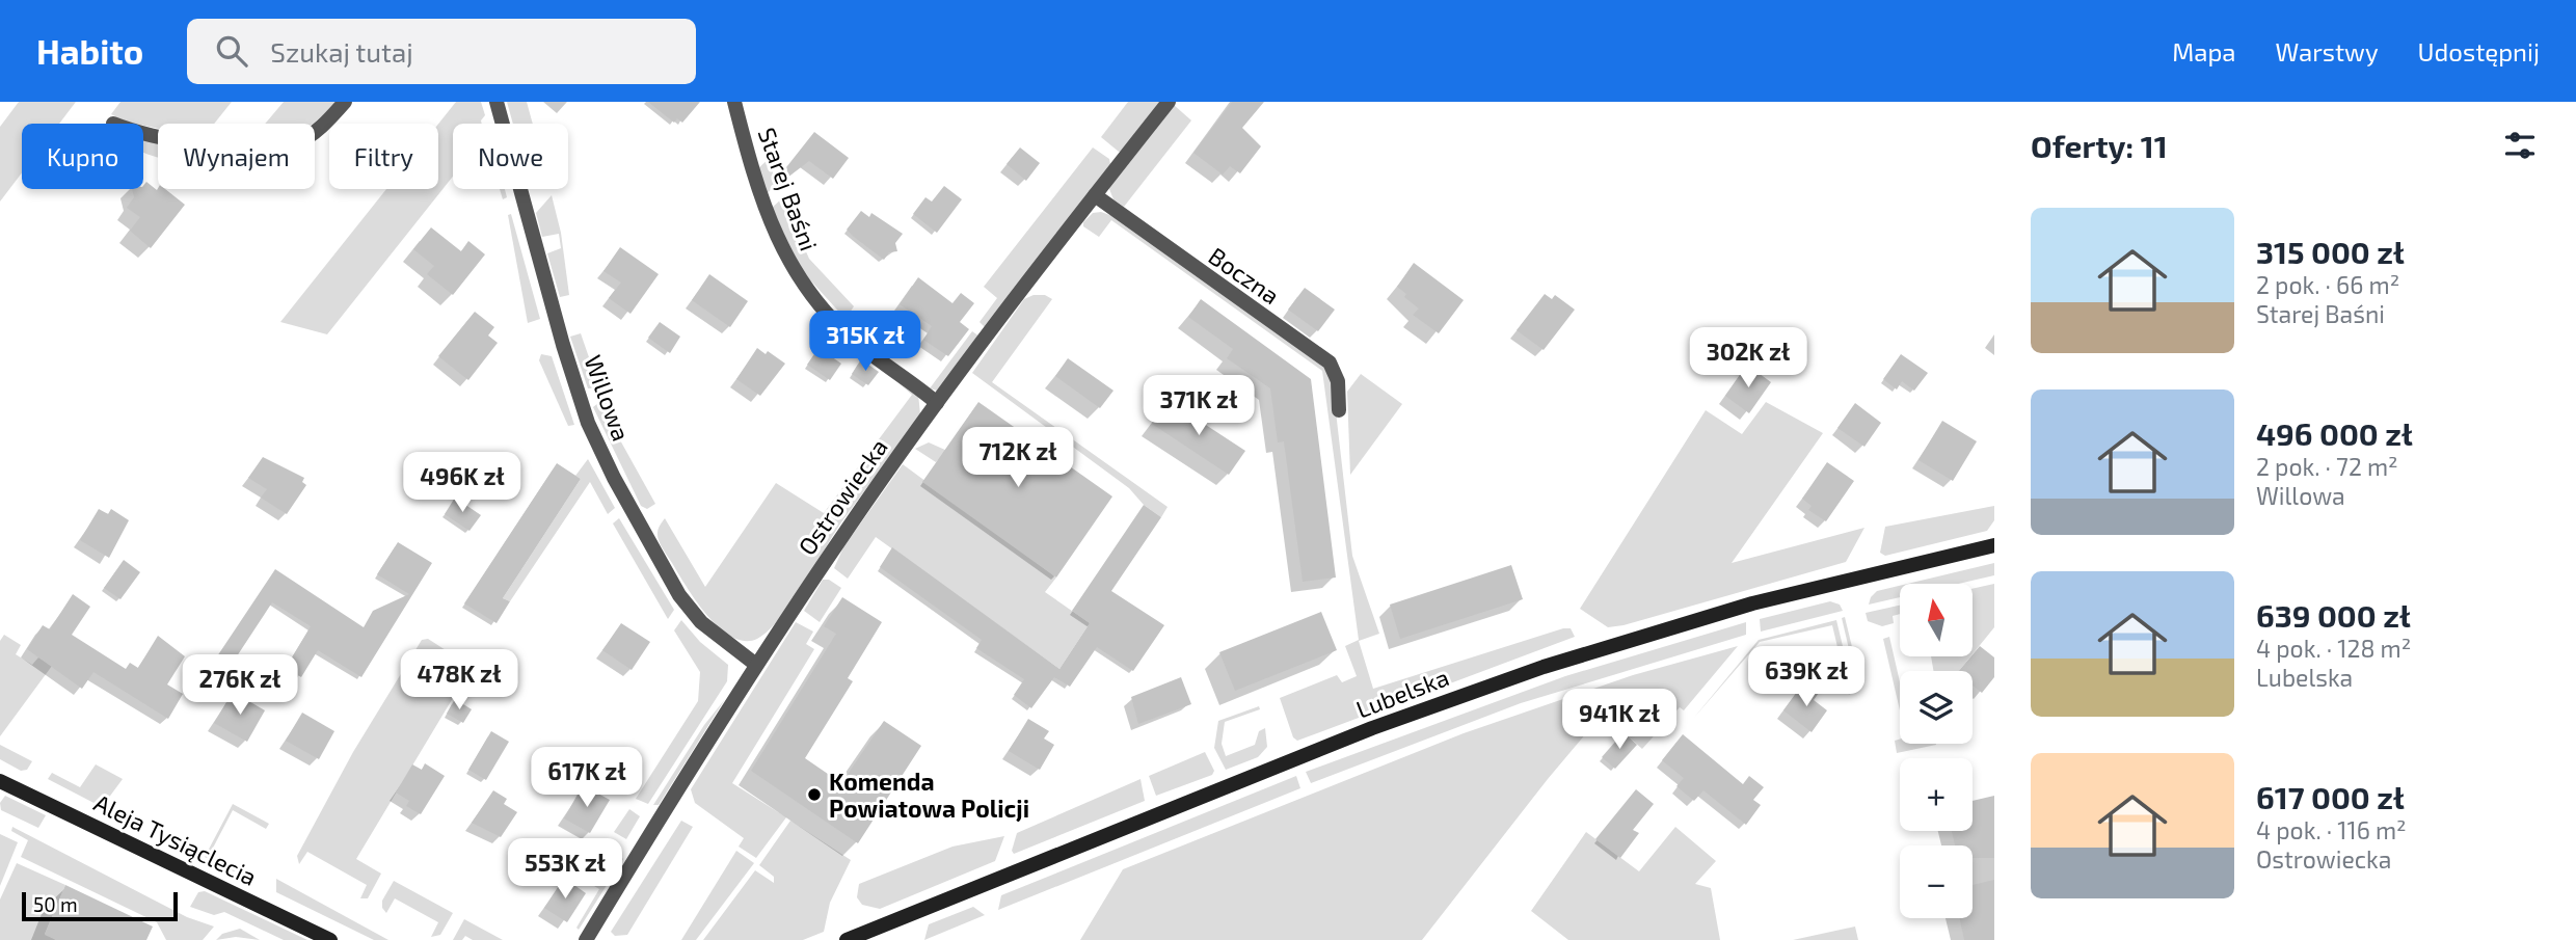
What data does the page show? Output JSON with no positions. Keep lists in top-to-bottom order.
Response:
{
  "streets": {
    "street": [
      "Starej Baśni",
      "Boczna",
      "Willowa",
      "Ostrowiecka",
      "Lubelska",
      "Aleja Tysiąclecia"
    ]
  },
  "crossings": [
    ["Starej Baśni", "Ostrowiecka"],
    ["Boczna", "Ostrowiecka"],
    ["Willowa", "Ostrowiecka"]
  ],
  "places": ["Komenda Powiatowa Policji"],
  "scale_bar": "50 m",
  "north": "top",
  "page": {
    "header": "Habito",
    "search": "Szukaj tutaj",
    "nav": ["Mapa", "Warstwy", "Udostępnij"],
    "heading": "Oferty: 11",
    "chip": [
      "Kupno",
      "Wynajem",
      "Filtry",
      "Nowe"
    ],
    "list": [
      {
        "name": "315 000 zł",
        "note": "2 pok. · 66 m² · Starej Baśni"
      },
      {
        "name": "496 000 zł",
        "note": "2 pok. · 72 m² · Willowa"
      },
      {
        "name": "639 000 zł",
        "note": "4 pok. · 128 m² · Lubelska"
      },
      {
        "name": "617 000 zł",
        "note": "4 pok. · 116 m² · Ostrowiecka"
      }
    ],
    "price": [
      "315K zł",
      "302K zł",
      "371K zł",
      "712K zł",
      "496K zł",
      "639K zł",
      "478K zł",
      "276K zł",
      "941K zł",
      "617K zł",
      "553K zł"
    ],
    "map_buttons": ["+", "−"],
    "scale": "50 m"
  }
}
